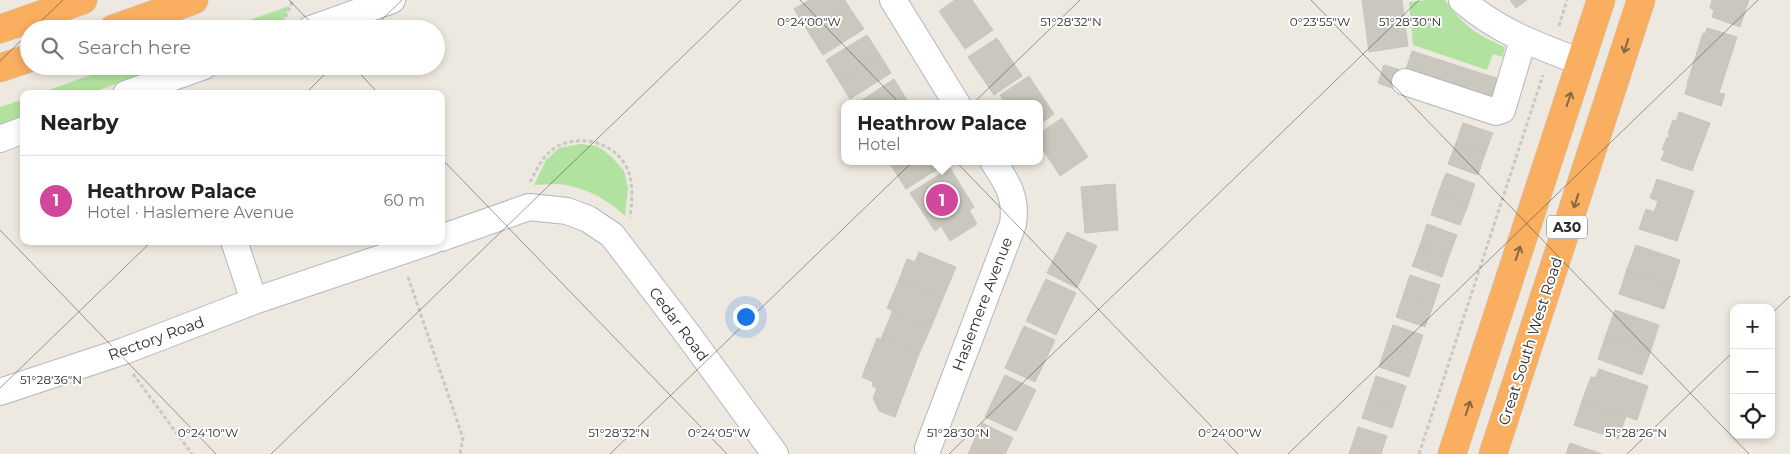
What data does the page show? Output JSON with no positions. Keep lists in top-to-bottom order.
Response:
{
  "streets": {
    "highway": ["A30", "Great South West Road"],
    "street": ["Haslemere Avenue", "Cedar Road", "Rectory Road"]
  },
  "page": {
    "search": "Search here",
    "heading": "Nearby",
    "popup": ["Heathrow Palace", "Hotel"],
    "list": [
      {
        "mark": "1",
        "name": "Heathrow Palace",
        "note": "Hotel · Haslemere Avenue",
        "value": "60 m"
      }
    ],
    "pins": "1",
    "map_buttons": ["+", "−"]
  },
  "coordinates": [
    "51°28'32\"N",
    "51°28'30\"N",
    "0°24'00\"W",
    "0°23'55\"W",
    "51°28'36\"N",
    "0°24'10\"W",
    "0°24'05\"W",
    "51°28'26\"N"
  ]
}
